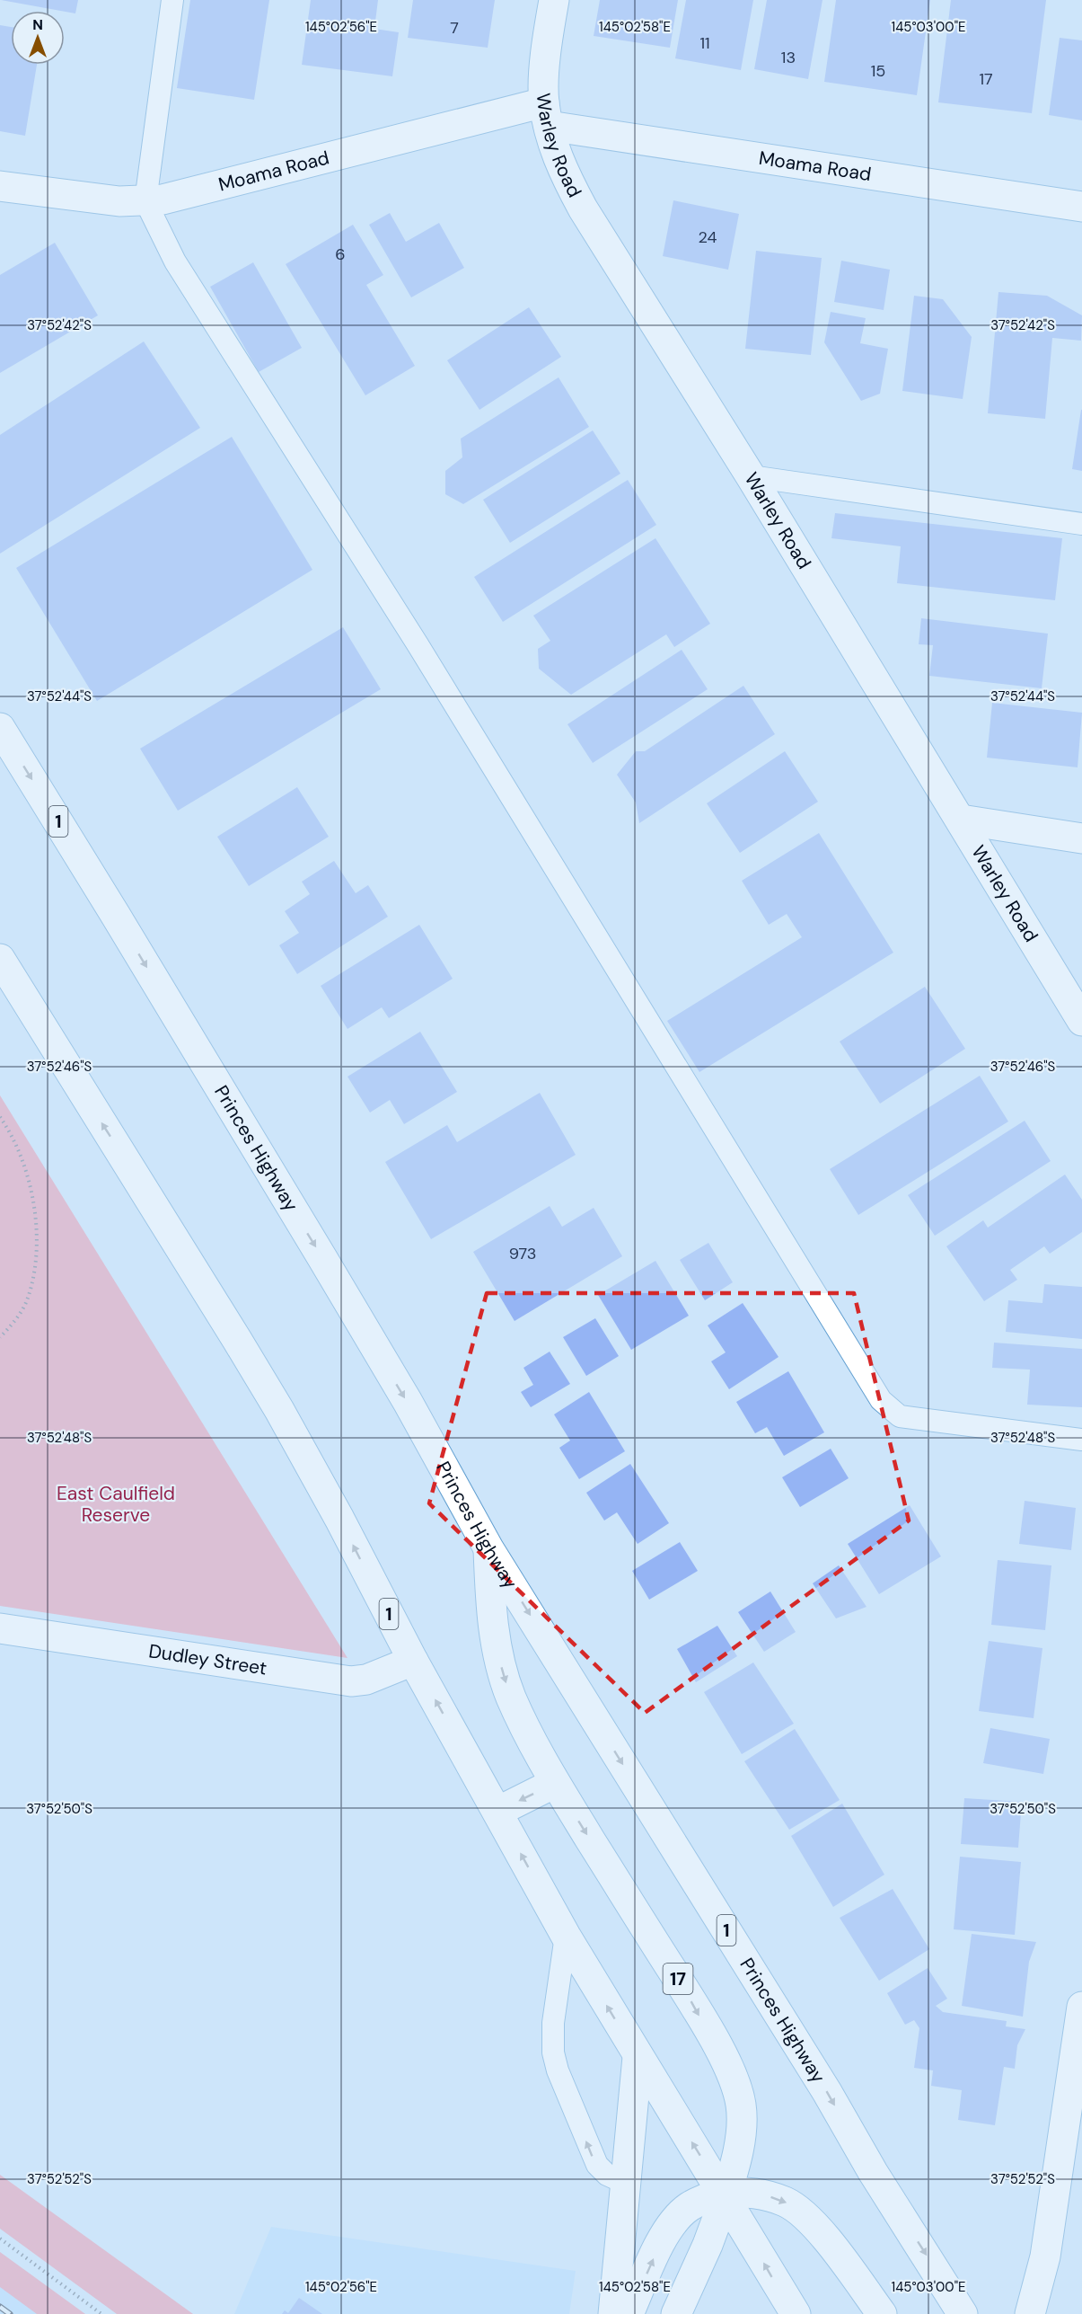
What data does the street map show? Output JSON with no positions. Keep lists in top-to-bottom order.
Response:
{
  "streets": {
    "main road": [
      "Warley Road",
      "Moama Road",
      "1",
      "Princes Highway",
      "Dudley Street",
      "17"
    ]
  },
  "crossings": [
    ["Warley Road", "Moama Road"],
    ["1", "Dudley Street"],
    ["1", "17"],
    ["Princes Highway", "17"]
  ],
  "parks": ["East Caulfield Reserve"],
  "house_numbers": [
    "7",
    "11",
    "13",
    "15",
    "17",
    "24",
    "6",
    "973"
  ],
  "north": "top",
  "coordinates": [
    "145°02'56\"E",
    "145°02'58\"E",
    "145°03'00\"E",
    "37°52'42\"S",
    "37°52'44\"S",
    "37°52'46\"S",
    "37°52'48\"S",
    "37°52'50\"S",
    "37°52'52\"S"
  ]
}
